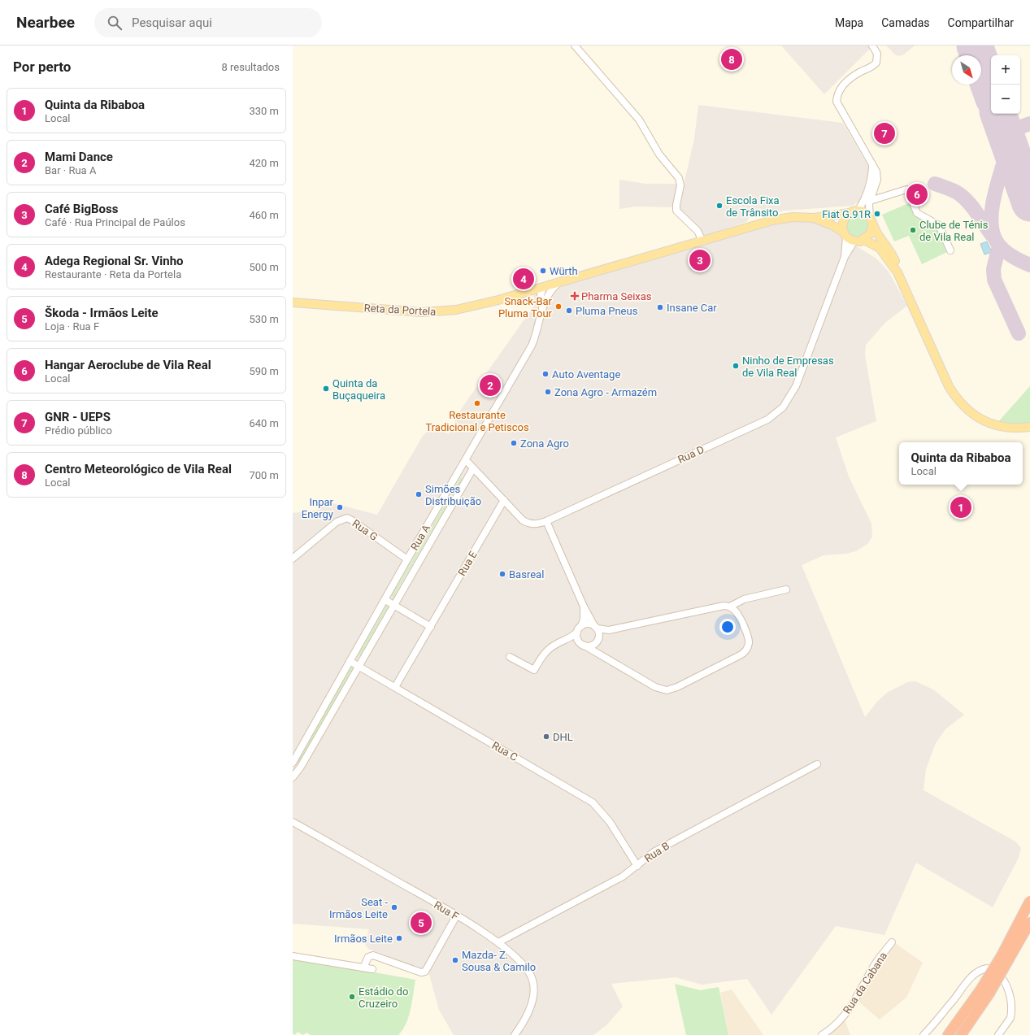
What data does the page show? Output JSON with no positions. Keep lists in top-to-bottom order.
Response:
{
  "streets": {
    "main road": ["Reta da Portela"],
    "street": [
      "Rua D",
      "Rua G",
      "Rua A",
      "Rua E",
      "Rua C",
      "Rua B",
      "Rua F",
      "Rua da Cabana"
    ]
  },
  "crossings": [
    ["Rua D", "Rua A"],
    ["Rua D", "Rua E"],
    ["Rua G", "Rua A"],
    ["Rua A", "Rua C"],
    ["Rua E", "Rua C"],
    ["Rua C", "Rua B"],
    ["Rua B", "Rua F"]
  ],
  "places": {
    "other": [
      "Escola Fixa de Trânsito",
      "Fiat G.91R",
      "Clube de Ténis de Vila Real",
      "Würth",
      "Snack-Bar Pluma Tour",
      "Insane Car",
      "Pluma Pneus",
      "Ninho de Empresas de Vila Real",
      "Auto Aventage",
      "Quinta da Buçaqueira",
      "Zona Agro - Armazém",
      "Restaurante Tradicional e Petiscos",
      "Zona Agro",
      "Simões Distribuição",
      "Inpar Energy",
      "Basreal",
      "DHL",
      "Seat - Irmãos Leite",
      "Irmãos Leite",
      "Mazda- Z. Sousa & Camilo",
      "Estádio do Cruzeiro"
    ],
    "health": ["Pharma Seixas"]
  },
  "north": "bottom right",
  "page": {
    "header": "Nearbee",
    "search": "Pesquisar aqui",
    "nav": ["Mapa", "Camadas", "Compartilhar"],
    "heading": ["Por perto", "8 resultados"],
    "pins": [
      "8",
      "7",
      "6",
      "3",
      "4",
      "2",
      "1",
      "5"
    ],
    "map_buttons": ["+", "−"],
    "list": [
      {
        "mark": "1",
        "name": "Quinta da Ribaboa",
        "note": "Local",
        "value": "330 m"
      },
      {
        "mark": "2",
        "name": "Mami Dance",
        "note": "Bar · Rua A",
        "value": "420 m"
      },
      {
        "mark": "3",
        "name": "Café BigBoss",
        "note": "Café · Rua Principal de Paúlos",
        "value": "460 m"
      },
      {
        "mark": "4",
        "name": "Adega Regional Sr. Vinho",
        "note": "Restaurante · Reta da Portela",
        "value": "500 m"
      },
      {
        "mark": "5",
        "name": "Škoda - Irmãos Leite",
        "note": "Loja · Rua F",
        "value": "530 m"
      },
      {
        "mark": "6",
        "name": "Hangar Aeroclube de Vila Real",
        "note": "Local",
        "value": "590 m"
      },
      {
        "mark": "7",
        "name": "GNR - UEPS",
        "note": "Prédio público",
        "value": "640 m"
      },
      {
        "mark": "8",
        "name": "Centro Meteorológico de Vila Real",
        "note": "Local",
        "value": "700 m"
      }
    ],
    "popup": ["Quinta da Ribaboa", "Local"]
  }
}
